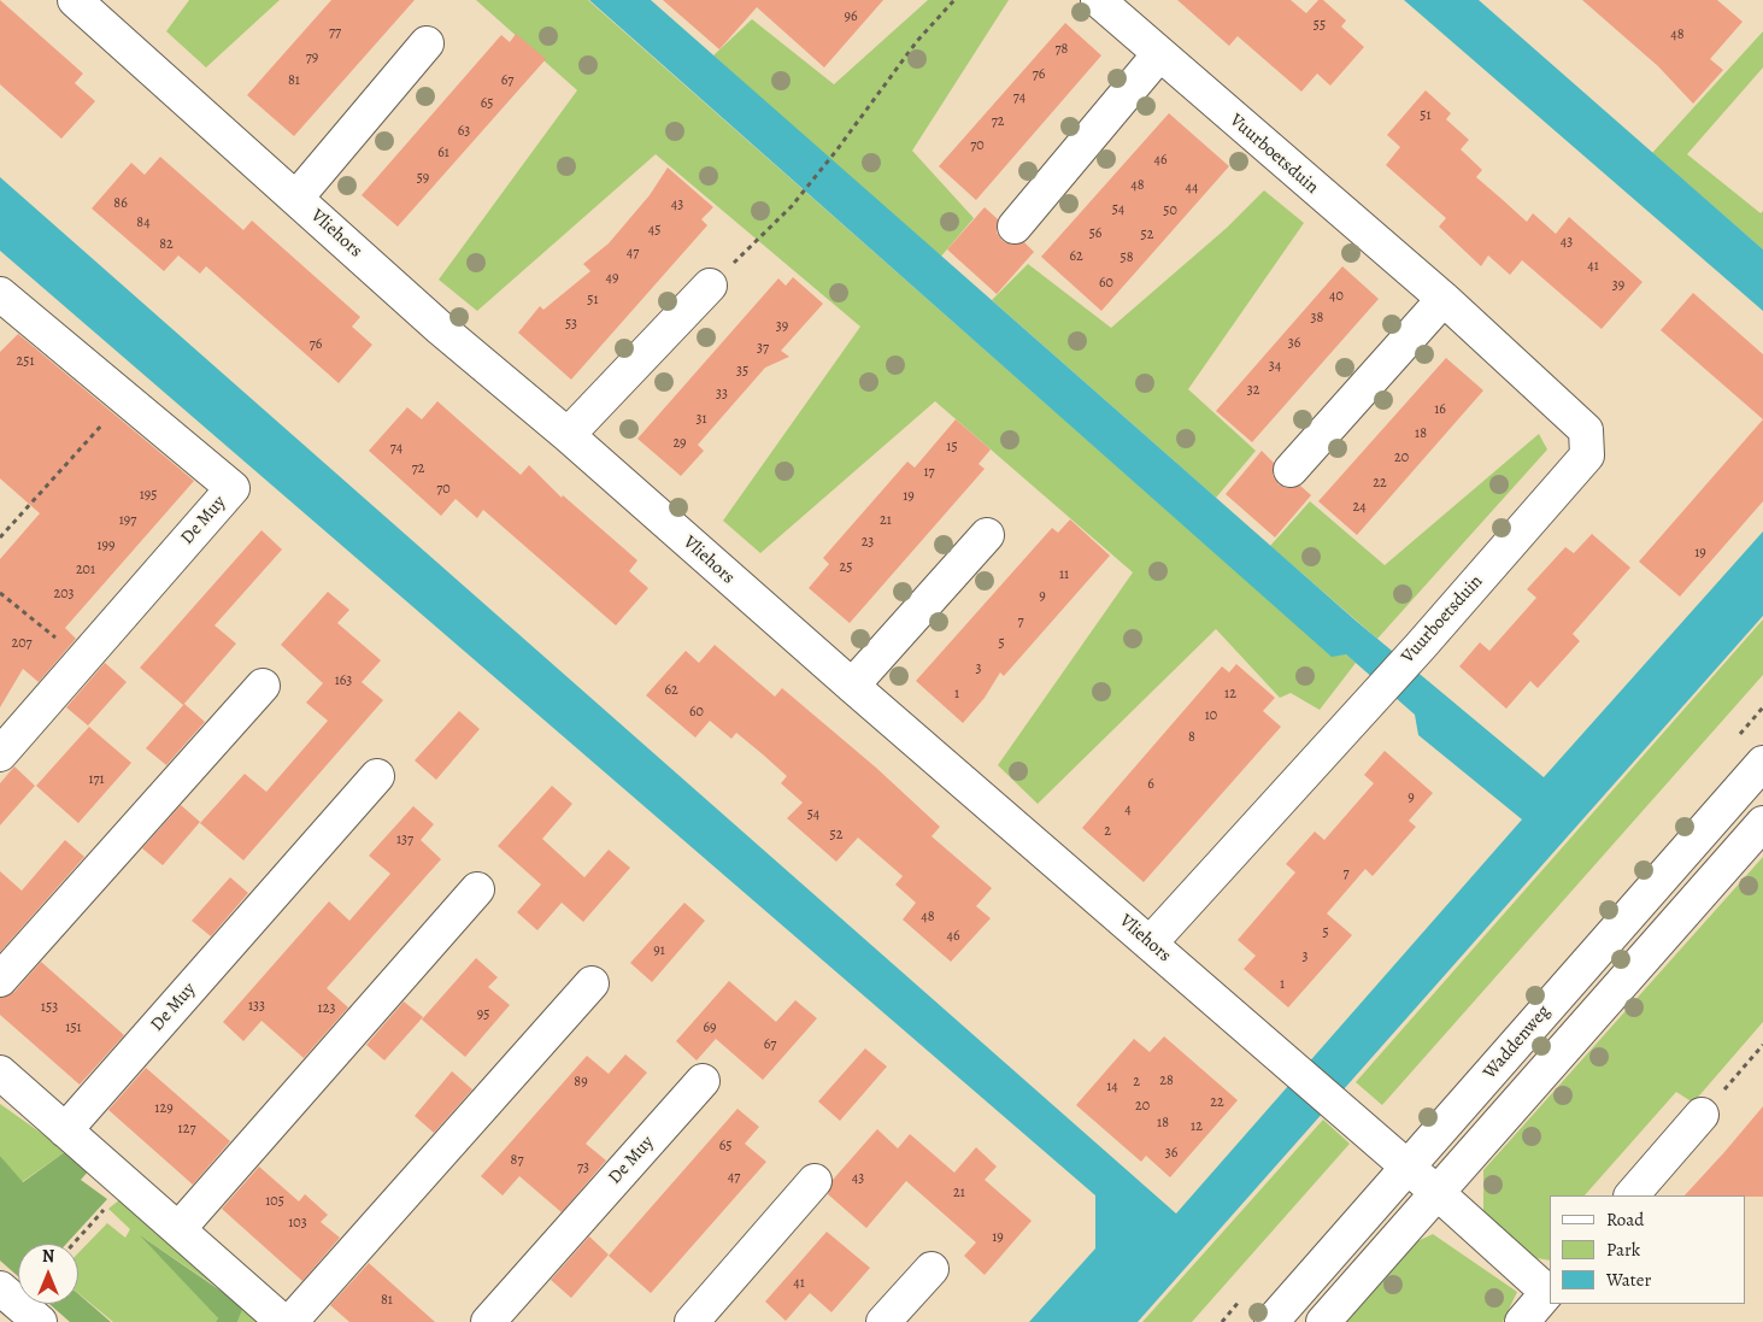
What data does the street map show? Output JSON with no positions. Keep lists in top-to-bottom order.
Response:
{
  "streets": {
    "street": [
      "Vuurboetsduin",
      "Vliehors",
      "De Muy",
      "Waddenweg"
    ]
  },
  "crossings": [
    ["Vuurboetsduin", "Vliehors"],
    ["Vliehors", "Waddenweg"]
  ],
  "house_numbers": [
    "96",
    "55",
    "77",
    "48",
    "78",
    "79",
    "76",
    "81",
    "67",
    "74",
    "65",
    "51",
    "72",
    "63",
    "70",
    "61",
    "46",
    "59",
    "48",
    "44",
    "86",
    "43",
    "54",
    "50",
    "84",
    "45",
    "56",
    "52",
    "43",
    "82",
    "47",
    "62",
    "58",
    "41",
    "49",
    "60",
    "39",
    "40",
    "51",
    "38",
    "53",
    "39",
    "36",
    "76",
    "37",
    "251",
    "34",
    "35",
    "32",
    "33",
    "16",
    "31",
    "18",
    "29",
    "15",
    "74",
    "20",
    "72",
    "17",
    "22",
    "70",
    "195",
    "19",
    "24",
    "197",
    "21",
    "23",
    "199",
    "19",
    "25",
    "201",
    "11",
    "203",
    "9",
    "7",
    "207",
    "5",
    "3",
    "163",
    "62",
    "1",
    "12",
    "60",
    "10",
    "8",
    "171",
    "6",
    "9",
    "4",
    "54",
    "2",
    "52",
    "137",
    "7",
    "48",
    "5",
    "46",
    "91",
    "3",
    "1",
    "133",
    "153",
    "123",
    "95",
    "151",
    "69",
    "67",
    "28",
    "89",
    "2",
    "14",
    "22",
    "20",
    "129",
    "18",
    "12",
    "127",
    "65",
    "36",
    "87",
    "73",
    "47",
    "43",
    "21",
    "105",
    "103",
    "19",
    "41",
    "81"
  ],
  "legend": ["Road", "Park", "Water"],
  "north": "top"
}
